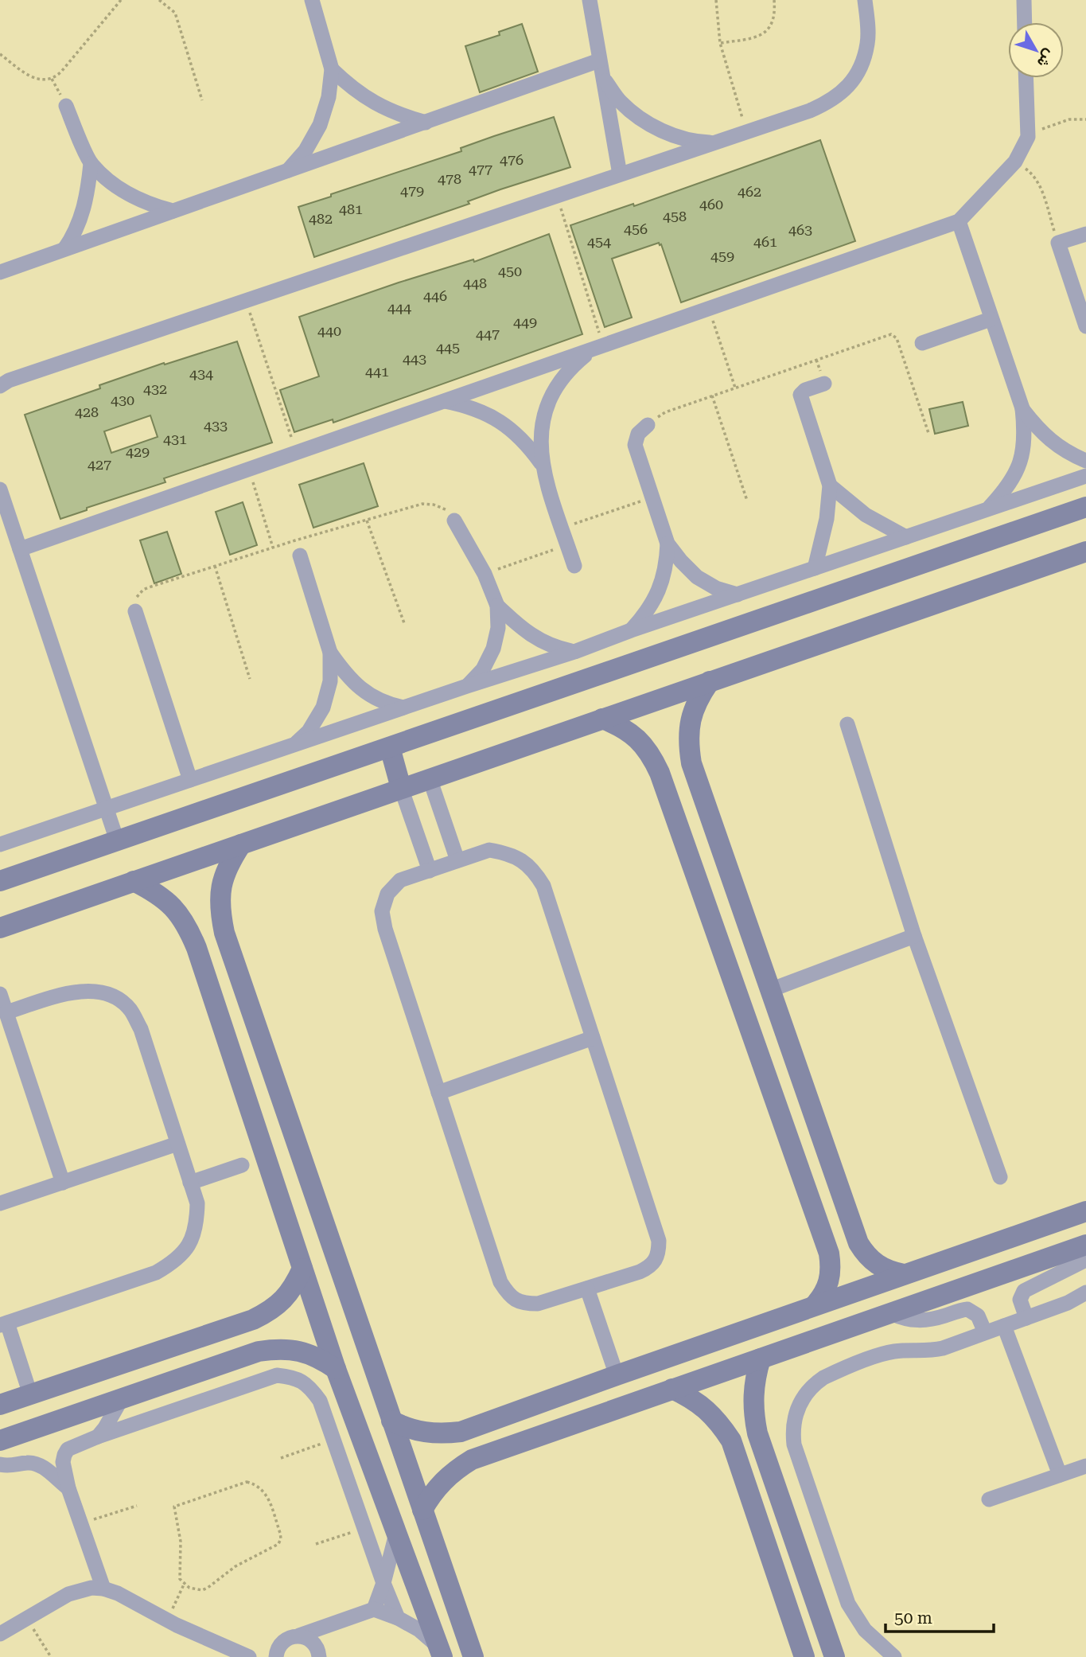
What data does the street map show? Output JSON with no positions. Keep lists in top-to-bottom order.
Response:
{
  "house_numbers": [
    "476",
    "477",
    "478",
    "479",
    "462",
    "460",
    "481",
    "458",
    "482",
    "456",
    "463",
    "454",
    "461",
    "459",
    "450",
    "448",
    "446",
    "444",
    "449",
    "440",
    "447",
    "445",
    "443",
    "441",
    "434",
    "432",
    "430",
    "428",
    "433",
    "431",
    "429",
    "427"
  ],
  "scale_bar": "50 m",
  "north": "bottom right"
}
